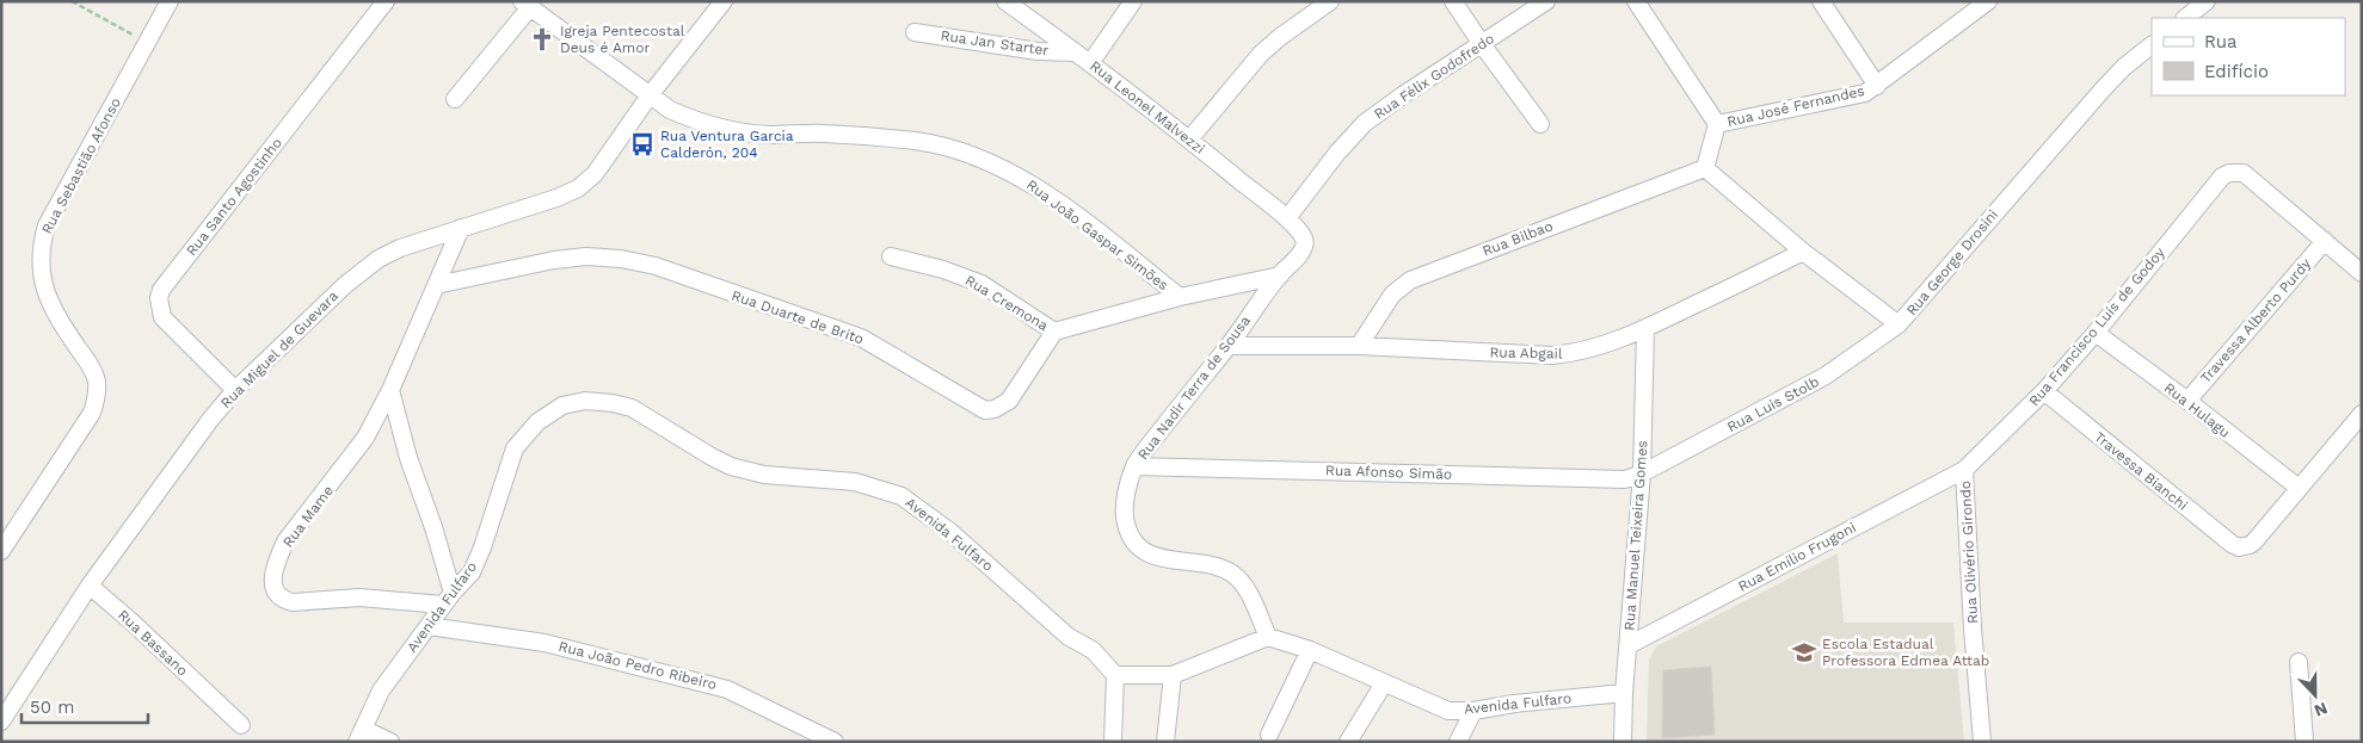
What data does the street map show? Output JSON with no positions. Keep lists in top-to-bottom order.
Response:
{
  "streets": {
    "street": [
      "Rua Jan Starter",
      "Rua Félix Godofredo",
      "Rua José Fernandes",
      "Rua Leonel Malvezzi",
      "Rua Sebastião Afonso",
      "Rua Santo Agostinho",
      "Rua João Gaspar Simões",
      "Rua Bilbao",
      "Rua George Drosini",
      "Rua Cremona",
      "Rua Duarte de Brito",
      "Travessa Alberto Purdy",
      "Rua Francisco Luís de Godoy",
      "Rua Miguel de Guevara",
      "Rua Abgail",
      "Rua Nadir Terra de Sousa",
      "Rua Luis Stolb",
      "Rua Hulagu",
      "Travessa Bianchi",
      "Rua Afonso Simão",
      "Rua Mame",
      "Avenida Fulfaro",
      "Rua Manuel Teixeira Gomes",
      "Rua Olivério Girondo",
      "Rua Emílio Frugoni",
      "Rua Bassano",
      "Rua João Pedro Ribeiro"
    ]
  },
  "crossings": [
    ["Rua Jan Starter", "Rua Leonel Malvezzi"],
    ["Rua Félix Godofredo", "Rua Leonel Malvezzi"],
    ["Rua Félix Godofredo", "Rua Nadir Terra de Sousa"],
    ["Rua Leonel Malvezzi", "Rua Nadir Terra de Sousa"],
    ["Rua Santo Agostinho", "Rua Miguel de Guevara"],
    ["Rua João Gaspar Simões", "Rua Miguel de Guevara"],
    ["Rua Bilbao", "Rua George Drosini"],
    ["Rua Bilbao", "Rua Abgail"],
    ["Rua George Drosini", "Rua Abgail"],
    ["Rua George Drosini", "Rua Luis Stolb"],
    ["Rua Cremona", "Rua Duarte de Brito"],
    ["Travessa Alberto Purdy", "Rua Francisco Luís de Godoy"],
    ["Travessa Alberto Purdy", "Rua Hulagu"],
    ["Rua Francisco Luís de Godoy", "Rua Hulagu"],
    ["Rua Francisco Luís de Godoy", "Travessa Bianchi"],
    ["Rua Francisco Luís de Godoy", "Rua Olivério Girondo"],
    ["Rua Francisco Luís de Godoy", "Rua Emílio Frugoni"],
    ["Rua Miguel de Guevara", "Rua Bassano"],
    ["Rua Abgail", "Rua Nadir Terra de Sousa"],
    ["Rua Abgail", "Rua Manuel Teixeira Gomes"],
    ["Rua Nadir Terra de Sousa", "Rua Afonso Simão"],
    ["Rua Nadir Terra de Sousa", "Avenida Fulfaro"],
    ["Rua Luis Stolb", "Rua Afonso Simão"],
    ["Rua Luis Stolb", "Rua Manuel Teixeira Gomes"],
    ["Rua Hulagu", "Travessa Bianchi"],
    ["Rua Afonso Simão", "Rua Manuel Teixeira Gomes"],
    ["Rua Mame", "Avenida Fulfaro"],
    ["Avenida Fulfaro", "Rua Manuel Teixeira Gomes"],
    ["Avenida Fulfaro", "Rua João Pedro Ribeiro"],
    ["Rua Manuel Teixeira Gomes", "Rua Emílio Frugoni"],
    ["Rua Olivério Girondo", "Rua Emílio Frugoni"]
  ],
  "places": {
    "church": ["Igreja Pentecostal Deus é Amor"],
    "bus stop": ["Rua Ventura Garcia Calderón, 204"],
    "school or university": ["Escola Estadual Professora Edmea Attab"]
  },
  "legend": ["Rua", "Edifício"],
  "scale_bar": "50 m",
  "north": "bottom"
}
